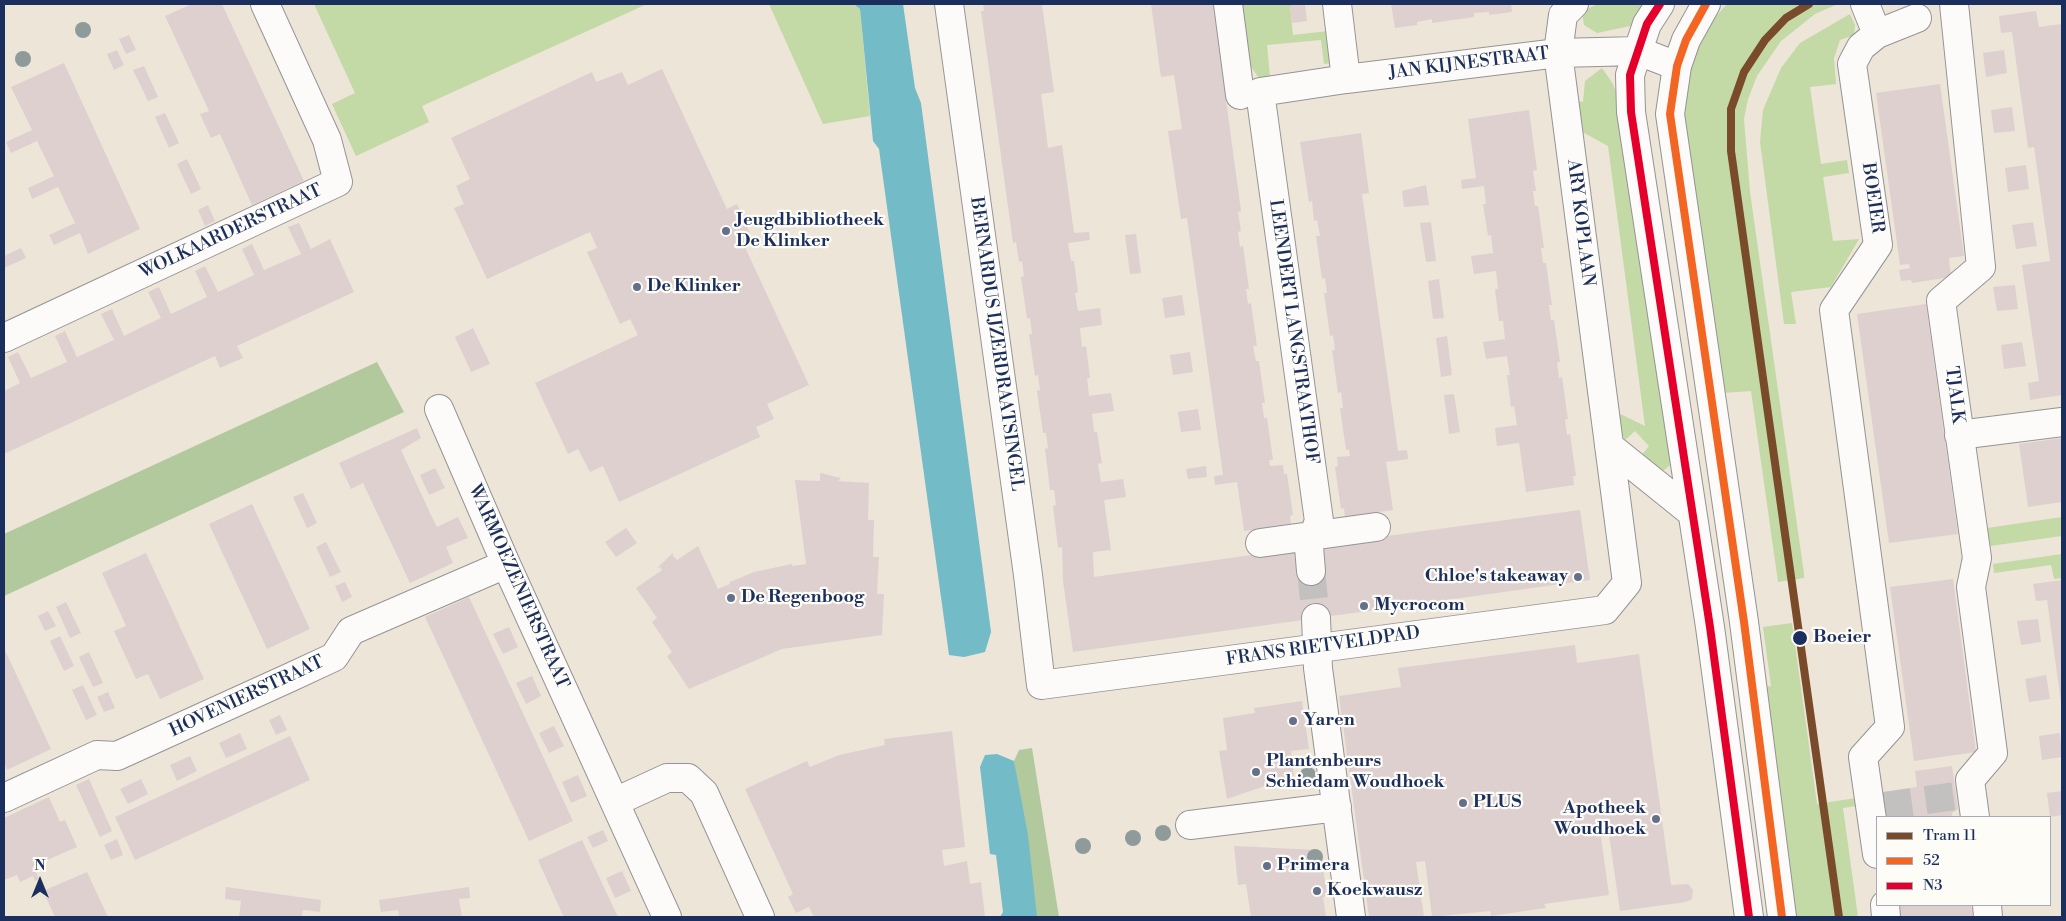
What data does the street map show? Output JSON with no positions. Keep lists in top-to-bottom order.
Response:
{
  "streets": {
    "street": [
      "JAN KIJNESTRAAT",
      "BOEIER",
      "ARY KOPLAAN",
      "WOLKAARDERSTRAAT",
      "LEENDERT LANGSTRAATHOF",
      "BERNARDUS IJZERDRAATSINGEL",
      "TJALK",
      "WARMOEZENIERSTRAAT",
      "FRANS RIETVELDPAD",
      "HOVENIERSTRAAT"
    ]
  },
  "crossings": [
    ["JAN KIJNESTRAAT", "ARY KOPLAAN"],
    ["JAN KIJNESTRAAT", "LEENDERT LANGSTRAATHOF"],
    ["ARY KOPLAAN", "FRANS RIETVELDPAD"],
    ["BERNARDUS IJZERDRAATSINGEL", "FRANS RIETVELDPAD"],
    ["WARMOEZENIERSTRAAT", "HOVENIERSTRAAT"]
  ],
  "places": [
    "Jeugdbibliotheek De Klinker",
    "De Klinker",
    "Chloe's takeaway",
    "De Regenboog",
    "Mycrocom",
    "Boeier",
    "Yaren",
    "Plantenbeurs Schiedam Woudhoek",
    "PLUS",
    "Apotheek Woudhoek",
    "Primera",
    "Koekwausz"
  ],
  "lines": ["tram line 11", "transit line 52", "transit line N3"],
  "legend": ["Tram 11", "52", "N3"],
  "north": "top"
}
